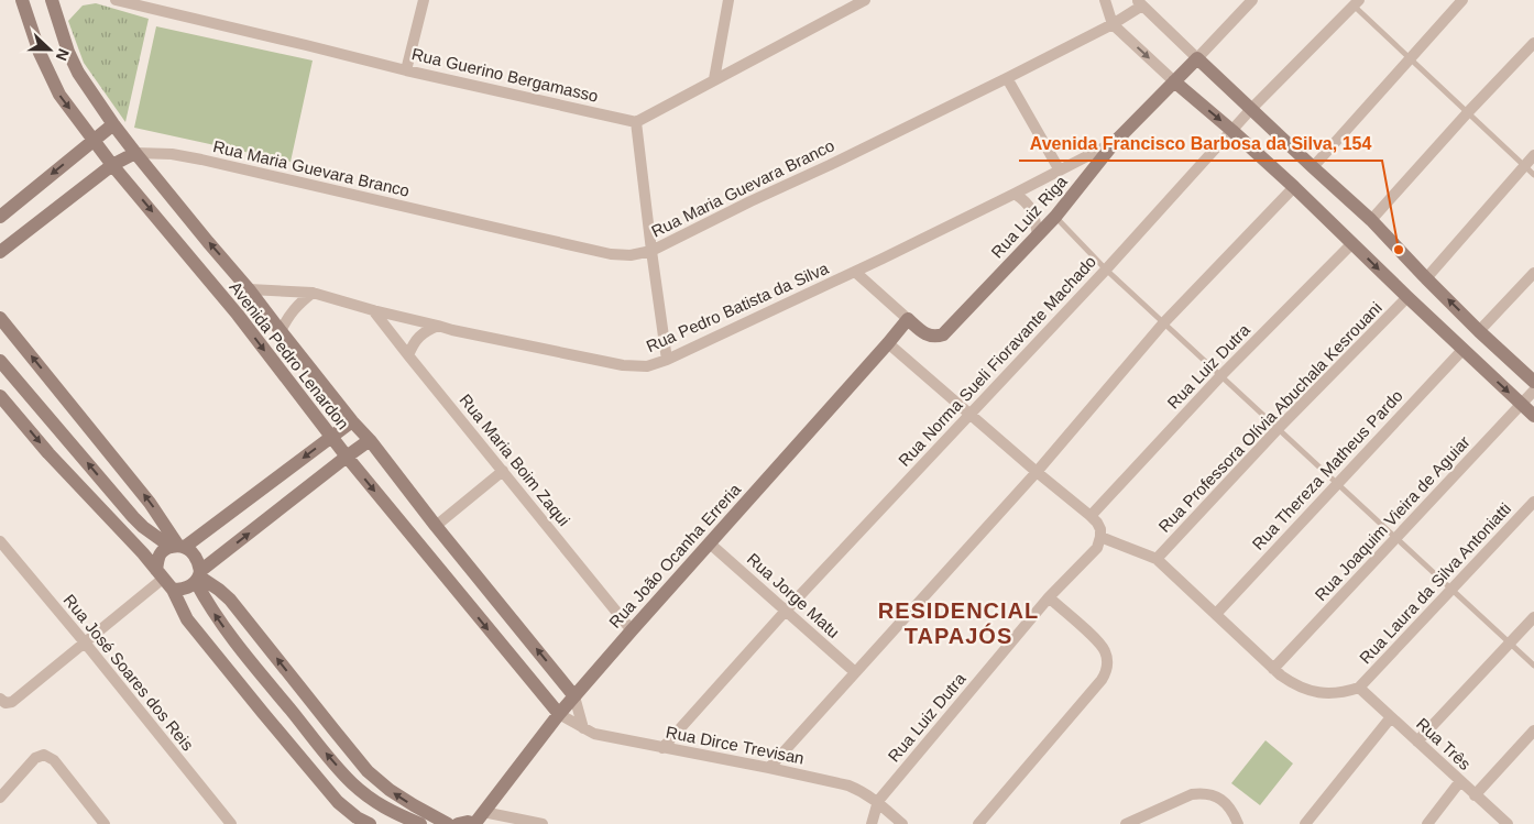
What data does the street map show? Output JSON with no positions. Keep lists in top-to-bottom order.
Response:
{
  "streets": {
    "street": [
      "Rua Guerino Bergamasso",
      "Rua Maria Guevara Branco",
      "Rua Luiz Riga",
      "Rua Pedro Batista da Silva",
      "Avenida Pedro Lenardon",
      "Rua Norma Sueli Fioravante Machado",
      "Rua Luiz Dutra",
      "Rua Professora Olívia Abuchala Kesrouani",
      "Rua Maria Boim Zaqui",
      "Rua Thereza Matheus Pardo",
      "Rua Joaquim Vieira de Aguiar",
      "Rua João Ocanha Erreria",
      "Rua Laura da Silva Antoniatti",
      "Rua Jorge Matu",
      "Rua José Soares dos Reis",
      "Rua Três",
      "Rua Dirce Trevisan"
    ]
  },
  "crossings": [
    ["Rua Maria Guevara Branco", "Avenida Pedro Lenardon"],
    ["Rua Luiz Riga", "Rua Pedro Batista da Silva"],
    ["Rua Luiz Riga", "Rua João Ocanha Erreria"],
    ["Rua Pedro Batista da Silva", "Avenida Pedro Lenardon"],
    ["Rua Pedro Batista da Silva", "Rua Maria Boim Zaqui"],
    ["Avenida Pedro Lenardon", "Rua João Ocanha Erreria"],
    ["Avenida Pedro Lenardon", "Rua Dirce Trevisan"],
    ["Rua Norma Sueli Fioravante Machado", "Rua Jorge Matu"],
    ["Rua Norma Sueli Fioravante Machado", "Rua Dirce Trevisan"],
    ["Rua Luiz Dutra", "Rua Dirce Trevisan"],
    ["Rua Maria Boim Zaqui", "Rua João Ocanha Erreria"],
    ["Rua João Ocanha Erreria", "Rua Jorge Matu"],
    ["Rua João Ocanha Erreria", "Rua Dirce Trevisan"],
    ["Rua Laura da Silva Antoniatti", "Rua Três"]
  ],
  "districts": ["RESIDENCIAL TAPAJÓS"],
  "places": ["Avenida Francisco Barbosa da Silva, 154"],
  "north": "right"
}
